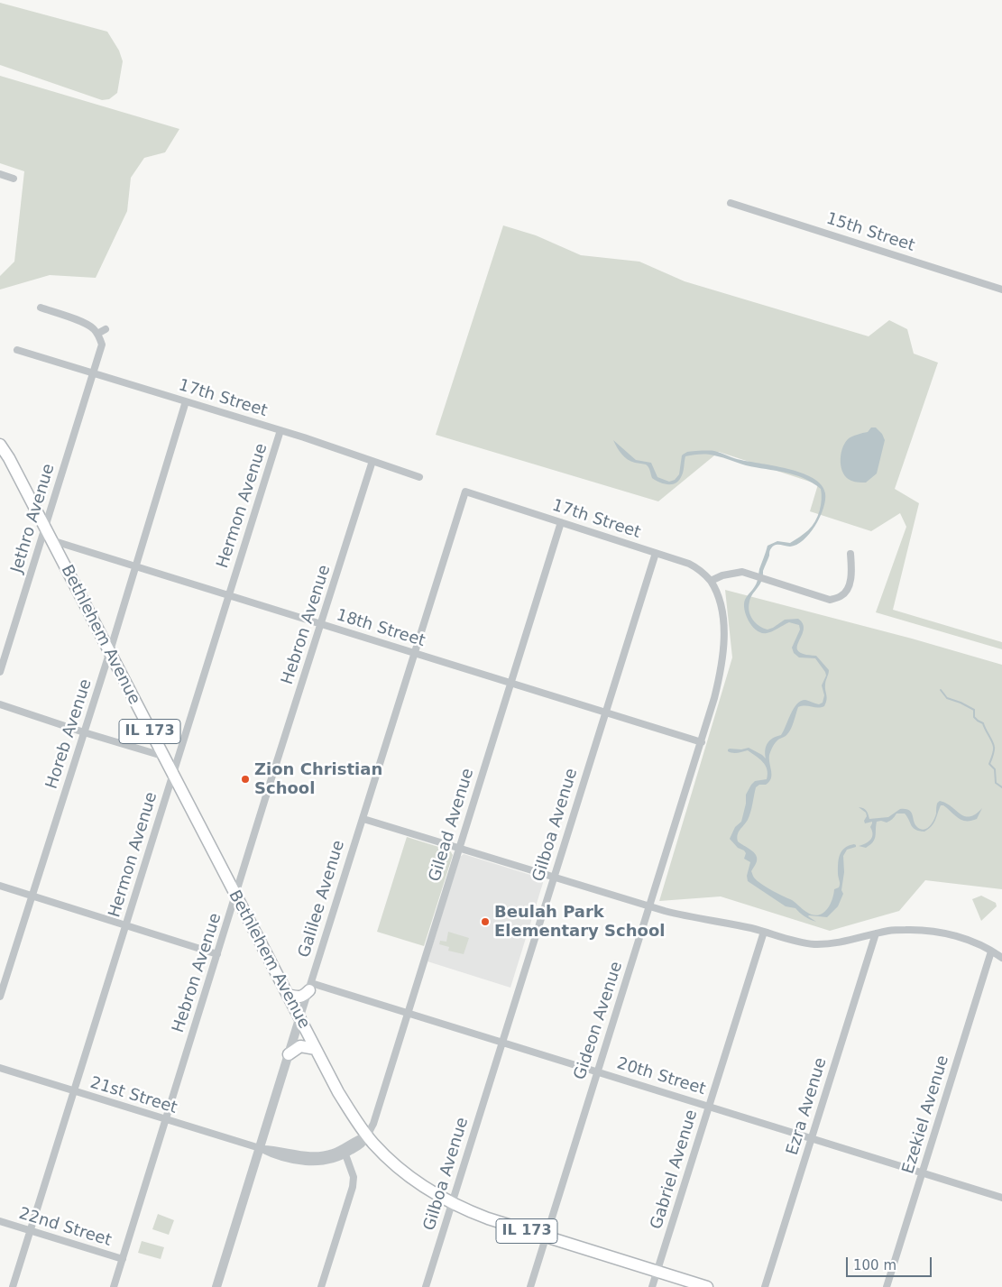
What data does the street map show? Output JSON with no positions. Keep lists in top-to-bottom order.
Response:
{
  "streets": {
    "main road": ["Bethlehem Avenue", "IL 173"],
    "street": [
      "15th Street",
      "17th Street",
      "Hermon Avenue",
      "Jethro Avenue",
      "Hebron Avenue",
      "18th Street",
      "Horeb Avenue",
      "Gilead Avenue",
      "Gilboa Avenue",
      "Galilee Avenue",
      "Gideon Avenue",
      "20th Street",
      "21st Street",
      "Ezra Avenue",
      "Ezekiel Avenue",
      "Gabriel Avenue",
      "22nd Street"
    ]
  },
  "crossings": [
    ["17th Street", "Hermon Avenue"],
    ["17th Street", "Jethro Avenue"],
    ["17th Street", "Hebron Avenue"],
    ["17th Street", "Horeb Avenue"],
    ["17th Street", "Gilead Avenue"],
    ["17th Street", "Gilboa Avenue"],
    ["17th Street", "Galilee Avenue"],
    ["17th Street", "Gideon Avenue"],
    ["Hermon Avenue", "18th Street"],
    ["Hermon Avenue", "Bethlehem Avenue"],
    ["Hermon Avenue", "21st Street"],
    ["Hermon Avenue", "22nd Street"],
    ["Jethro Avenue", "Bethlehem Avenue"],
    ["Hebron Avenue", "18th Street"],
    ["Hebron Avenue", "Bethlehem Avenue"],
    ["Hebron Avenue", "21st Street"],
    ["Hebron Avenue", "22nd Street"],
    ["18th Street", "Bethlehem Avenue"],
    ["18th Street", "Horeb Avenue"],
    ["18th Street", "Gilead Avenue"],
    ["18th Street", "Gilboa Avenue"],
    ["18th Street", "Galilee Avenue"],
    ["18th Street", "Gideon Avenue"],
    ["Bethlehem Avenue", "Horeb Avenue"],
    ["Bethlehem Avenue", "Gilead Avenue"],
    ["Bethlehem Avenue", "Gilboa Avenue"],
    ["Bethlehem Avenue", "Galilee Avenue"],
    ["Bethlehem Avenue", "Gideon Avenue"],
    ["Bethlehem Avenue", "Gabriel Avenue"],
    ["Gilead Avenue", "20th Street"],
    ["Gilboa Avenue", "20th Street"],
    ["Galilee Avenue", "20th Street"],
    ["Galilee Avenue", "21st Street"],
    ["Gideon Avenue", "20th Street"],
    ["20th Street", "Ezra Avenue"],
    ["20th Street", "Ezekiel Avenue"],
    ["20th Street", "Gabriel Avenue"]
  ],
  "places": ["Zion Christian School", "Beulah Park Elementary School"],
  "scale_bar": "100 m"
}
